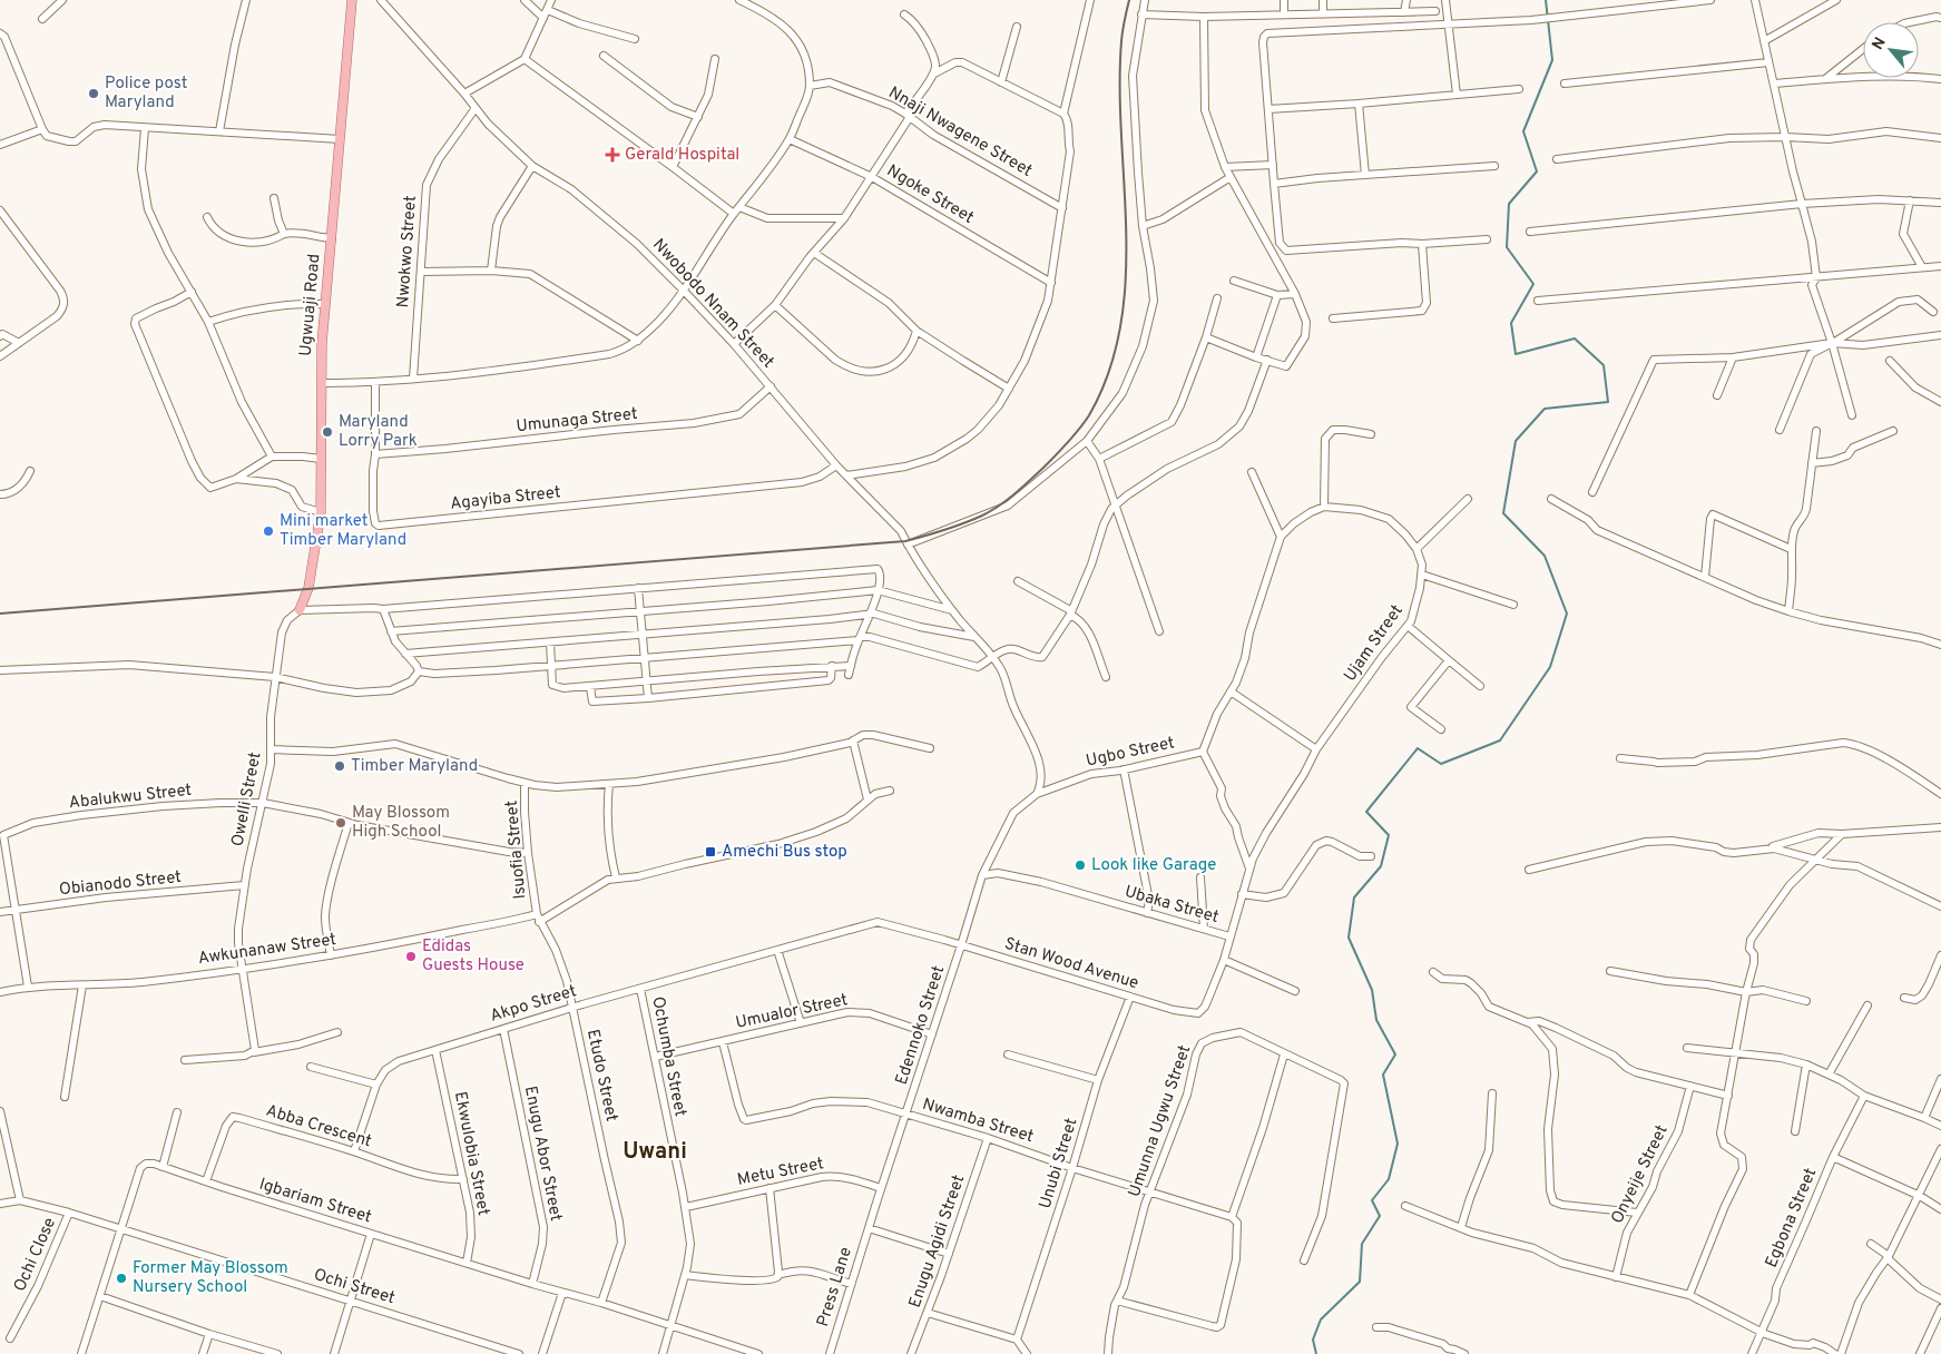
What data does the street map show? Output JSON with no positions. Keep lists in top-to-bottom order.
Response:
{
  "streets": {
    "main road": ["Ugwuaji Road"],
    "street": [
      "Nnaji Nwagene Street",
      "Ngoke Street",
      "Nwokwo Street",
      "Nwobodo Nnam Street",
      "Umunaga Street",
      "Agayiba Street",
      "Ujam Street",
      "Ugbo Street",
      "Abalukwu Street",
      "Owelli Street",
      "Isuofia Street",
      "Obianodo Street",
      "Ubaka Street",
      "Awkunanaw Street",
      "Stan Wood Avenue",
      "Akpo Street",
      "Umualor Street",
      "Edennoko Street",
      "Ochumba Street",
      "Etudo Street",
      "Nwamba Street",
      "Umunna Ugwu Street",
      "Abba Crescent",
      "Ekwulobia Street",
      "Enugu Abor Street",
      "Unubi Street",
      "Metu Street",
      "Onyeije Street",
      "Igbariam Street",
      "Egbona Street",
      "Enugu Agidi Street",
      "Ochi Close",
      "Ochi Street",
      "Press Lane"
    ]
  },
  "crossings": [
    ["Nwokwo Street", "Nwobodo Nnam Street"],
    ["Nwobodo Nnam Street", "Umunaga Street"],
    ["Nwobodo Nnam Street", "Agayiba Street"],
    ["Nwobodo Nnam Street", "Ugbo Street"],
    ["Ugwuaji Road", "Owelli Street"],
    ["Umunaga Street", "Agayiba Street"],
    ["Ujam Street", "Ubaka Street"],
    ["Ujam Street", "Stan Wood Avenue"],
    ["Ugbo Street", "Ubaka Street"],
    ["Abalukwu Street", "Owelli Street"],
    ["Abalukwu Street", "Isuofia Street"],
    ["Abalukwu Street", "Obianodo Street"],
    ["Abalukwu Street", "Awkunanaw Street"],
    ["Owelli Street", "Obianodo Street"],
    ["Owelli Street", "Awkunanaw Street"],
    ["Isuofia Street", "Awkunanaw Street"],
    ["Isuofia Street", "Etudo Street"],
    ["Awkunanaw Street", "Etudo Street"],
    ["Stan Wood Avenue", "Akpo Street"],
    ["Stan Wood Avenue", "Edennoko Street"],
    ["Stan Wood Avenue", "Unubi Street"],
    ["Akpo Street", "Ochumba Street"],
    ["Akpo Street", "Etudo Street"],
    ["Akpo Street", "Abba Crescent"],
    ["Akpo Street", "Ekwulobia Street"],
    ["Akpo Street", "Enugu Abor Street"],
    ["Umualor Street", "Edennoko Street"],
    ["Umualor Street", "Ochumba Street"],
    ["Umualor Street", "Nwamba Street"],
    ["Edennoko Street", "Nwamba Street"],
    ["Edennoko Street", "Press Lane"],
    ["Ochumba Street", "Metu Street"],
    ["Ochumba Street", "Igbariam Street"],
    ["Etudo Street", "Igbariam Street"],
    ["Nwamba Street", "Umunna Ugwu Street"],
    ["Nwamba Street", "Unubi Street"],
    ["Nwamba Street", "Enugu Agidi Street"],
    ["Nwamba Street", "Press Lane"],
    ["Abba Crescent", "Ekwulobia Street"],
    ["Abba Crescent", "Igbariam Street"],
    ["Ekwulobia Street", "Igbariam Street"],
    ["Enugu Abor Street", "Igbariam Street"],
    ["Metu Street", "Press Lane"],
    ["Igbariam Street", "Ochi Street"],
    ["Ochi Close", "Ochi Street"]
  ],
  "districts": ["Uwani"],
  "places": {
    "other": [
      "Police post Maryland",
      "Maryland Lorry Park",
      "Mini market Timber Maryland",
      "Timber Maryland",
      "May Blossom High School",
      "Look like Garage",
      "Edidas Guests House",
      "Former May Blossom Nursery School"
    ],
    "health": ["Gerald Hospital"],
    "transit": ["Amechi Bus stop"]
  },
  "north": "top left"
}
